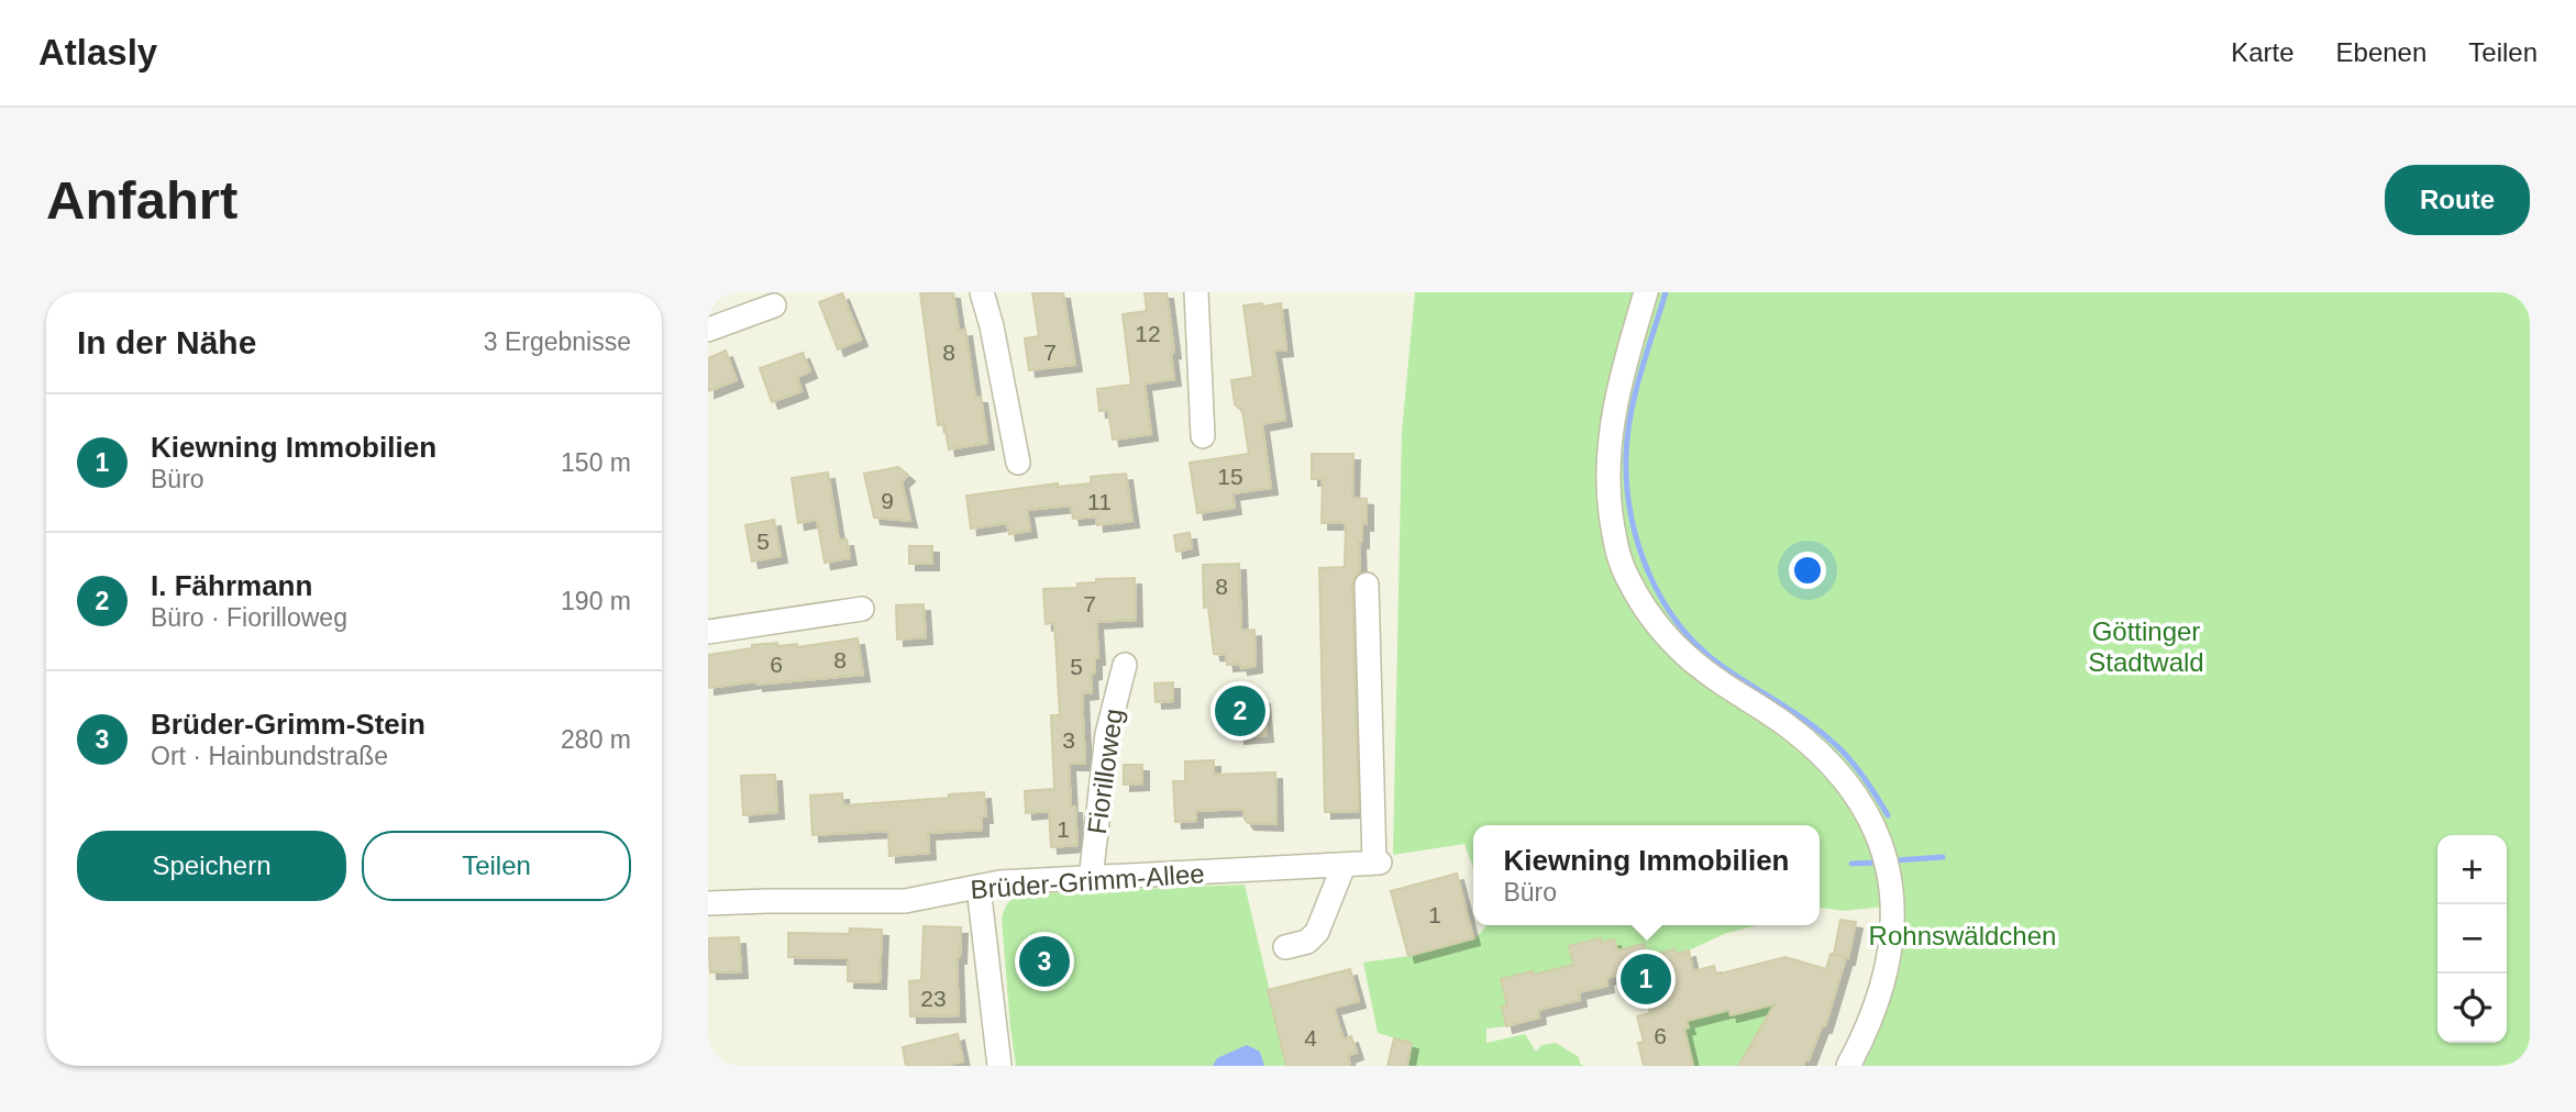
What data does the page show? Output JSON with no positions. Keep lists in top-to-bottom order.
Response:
{
  "streets": {
    "street": ["Fiorilloweg", "Brüder-Grimm-Allee"]
  },
  "crossings": [
    ["Fiorilloweg", "Brüder-Grimm-Allee"]
  ],
  "parks": ["Göttinger Stadtwald", "Rohnswäldchen"],
  "house_numbers": [
    "12",
    "8",
    "7",
    "15",
    "9",
    "11",
    "5",
    "8",
    "7",
    "8",
    "6",
    "5",
    "3",
    "1",
    "1",
    "23",
    "6",
    "4"
  ],
  "page": {
    "header": "Atlasly",
    "nav": ["Karte", "Ebenen", "Teilen"],
    "buttons": [
      "Route",
      ["Speichern", "Teilen"]
    ],
    "title": "Anfahrt",
    "heading": ["In der Nähe", "3 Ergebnisse"],
    "list": [
      {
        "mark": "1",
        "name": "Kiewning Immobilien",
        "note": "Büro",
        "value": "150 m"
      },
      {
        "mark": "2",
        "name": "I. Fährmann",
        "note": "Büro · Fiorilloweg",
        "value": "190 m"
      },
      {
        "mark": "3",
        "name": "Brüder-Grimm-Stein",
        "note": "Ort · Hainbundstraße",
        "value": "280 m"
      }
    ],
    "pins": ["2", "3", "1"],
    "popup": ["Kiewning Immobilien", "Büro"],
    "map_buttons": ["+", "−"]
  }
}
